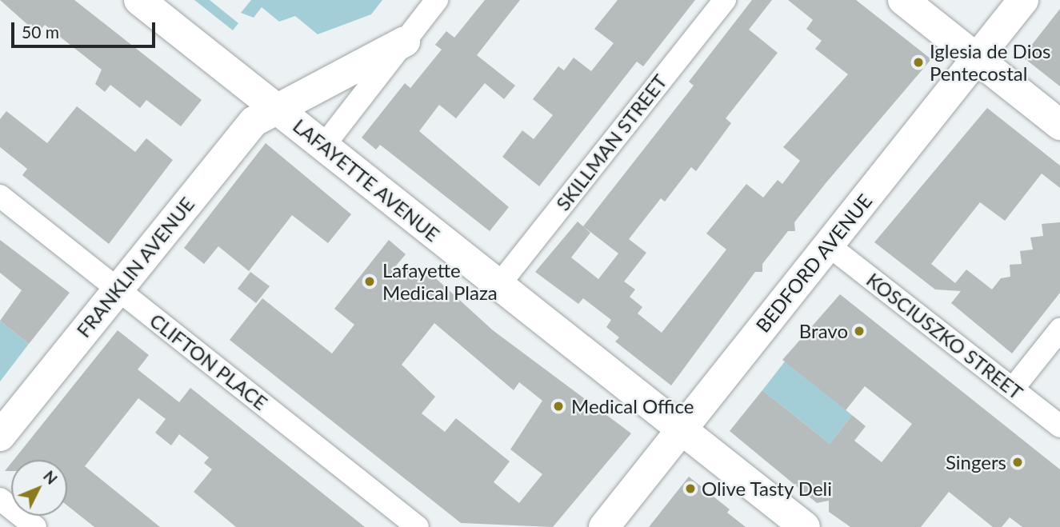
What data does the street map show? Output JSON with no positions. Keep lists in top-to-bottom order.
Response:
{
  "streets": {
    "main road": ["LAFAYETTE AVENUE", "BEDFORD AVENUE", "FRANKLIN AVENUE"],
    "street": ["SKILLMAN STREET", "KOSCIUSZKO STREET", "CLIFTON PLACE"]
  },
  "crossings": [
    ["SKILLMAN STREET", "LAFAYETTE AVENUE"],
    ["LAFAYETTE AVENUE", "BEDFORD AVENUE"],
    ["LAFAYETTE AVENUE", "FRANKLIN AVENUE"],
    ["BEDFORD AVENUE", "KOSCIUSZKO STREET"],
    ["FRANKLIN AVENUE", "CLIFTON PLACE"]
  ],
  "places": [
    "Iglesia de Dios Pentecostal",
    "Lafayette Medical Plaza",
    "Bravo",
    "Medical Office",
    "Singers",
    "Olive Tasty Deli"
  ],
  "scale_bar": "50 m",
  "north": "top right"
}
